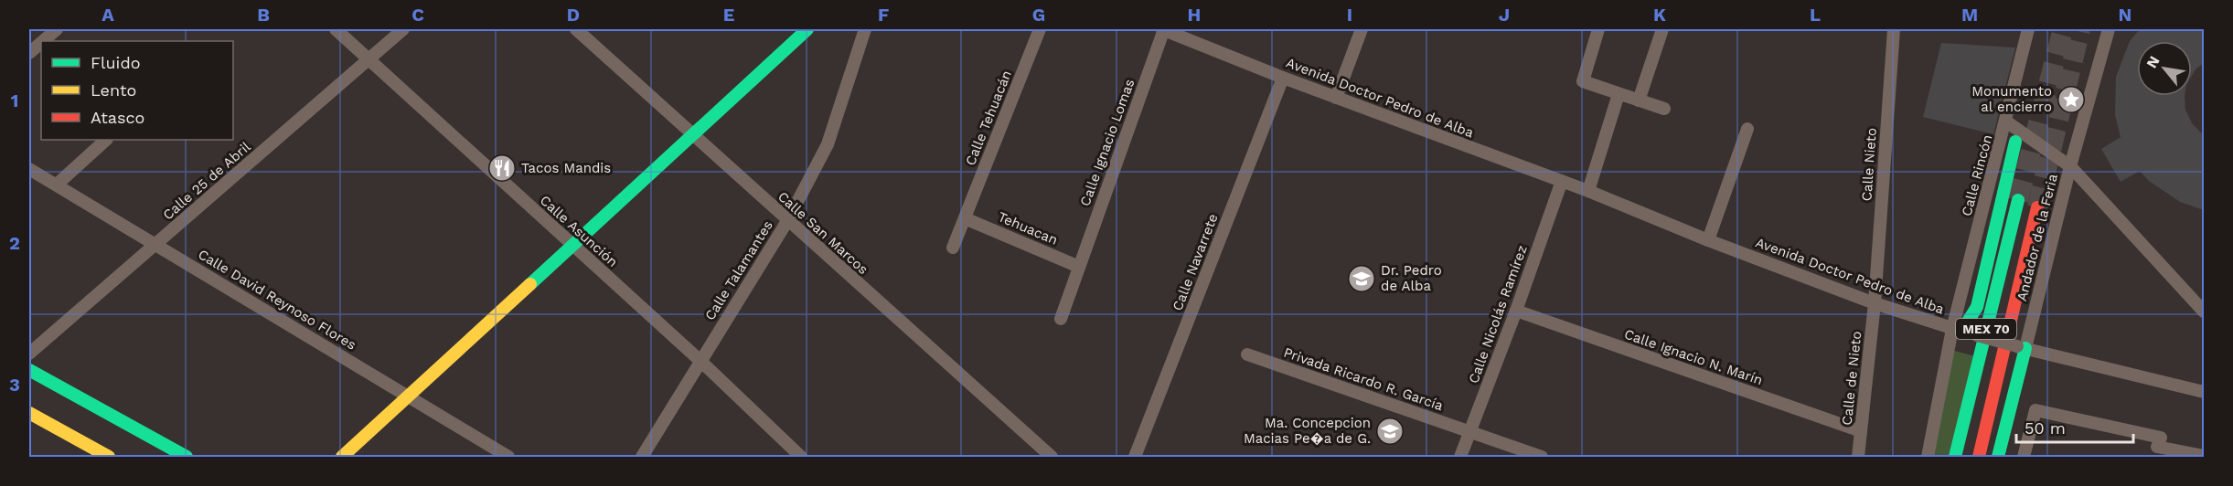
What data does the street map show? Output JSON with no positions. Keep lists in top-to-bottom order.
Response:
{
  "streets": {
    "main road": ["MEX 70"],
    "street": [
      "Avenida Doctor Pedro de Alba",
      "Calle Tehuacán",
      "Calle Ignacio Lomas",
      "Calle Nieto",
      "Calle Rincón",
      "Calle 25 de Abril",
      "Tehuacan",
      "Calle Asunción",
      "Calle San Marcos",
      "Andador de la Feria",
      "Calle Navarrete",
      "Calle Talamantes",
      "Calle David Reynoso Flores",
      "Calle Nicolás Ramírez",
      "Calle Ignacio N. Marín",
      "Calle de Nieto",
      "Privada Ricardo R. García"
    ]
  },
  "crossings": [
    ["Avenida Doctor Pedro de Alba", "Calle Ignacio Lomas"],
    ["Avenida Doctor Pedro de Alba", "Calle Nieto"],
    ["Avenida Doctor Pedro de Alba", "Calle Rincón"],
    ["Avenida Doctor Pedro de Alba", "Andador de la Feria"],
    ["Avenida Doctor Pedro de Alba", "Calle Navarrete"],
    ["Avenida Doctor Pedro de Alba", "Calle Nicolás Ramírez"],
    ["Avenida Doctor Pedro de Alba", "Calle de Nieto"],
    ["Calle Tehuacán", "Tehuacan"],
    ["Calle Ignacio Lomas", "Tehuacan"],
    ["Calle Nieto", "Calle de Nieto"],
    ["Calle Rincón", "Andador de la Feria"],
    ["Calle 25 de Abril", "Calle Asunción"],
    ["Calle 25 de Abril", "Calle David Reynoso Flores"],
    ["Calle Asunción", "Calle Talamantes"],
    ["Calle San Marcos", "Calle Talamantes"],
    ["Calle Nicolás Ramírez", "Calle Ignacio N. Marín"],
    ["Calle Nicolás Ramírez", "Privada Ricardo R. García"],
    ["Calle Ignacio N. Marín", "Calle de Nieto"]
  ],
  "places": {
    "place": ["Monumento al encierro"],
    "restaurant": ["Tacos Mandis"],
    "school or university": ["Dr. Pedro de Alba", "Ma. Concepcion Macias Pe�a de G."]
  },
  "legend": ["Fluido", "Lento", "Atasco"],
  "scale_bar": "50 m",
  "north": "top left",
  "grid": {
    "columns": [
      "A",
      "B",
      "C",
      "D",
      "E",
      "F",
      "G",
      "H",
      "I",
      "J",
      "K",
      "L",
      "M",
      "N"
    ],
    "rows": ["1", "2", "3"]
  }
}
